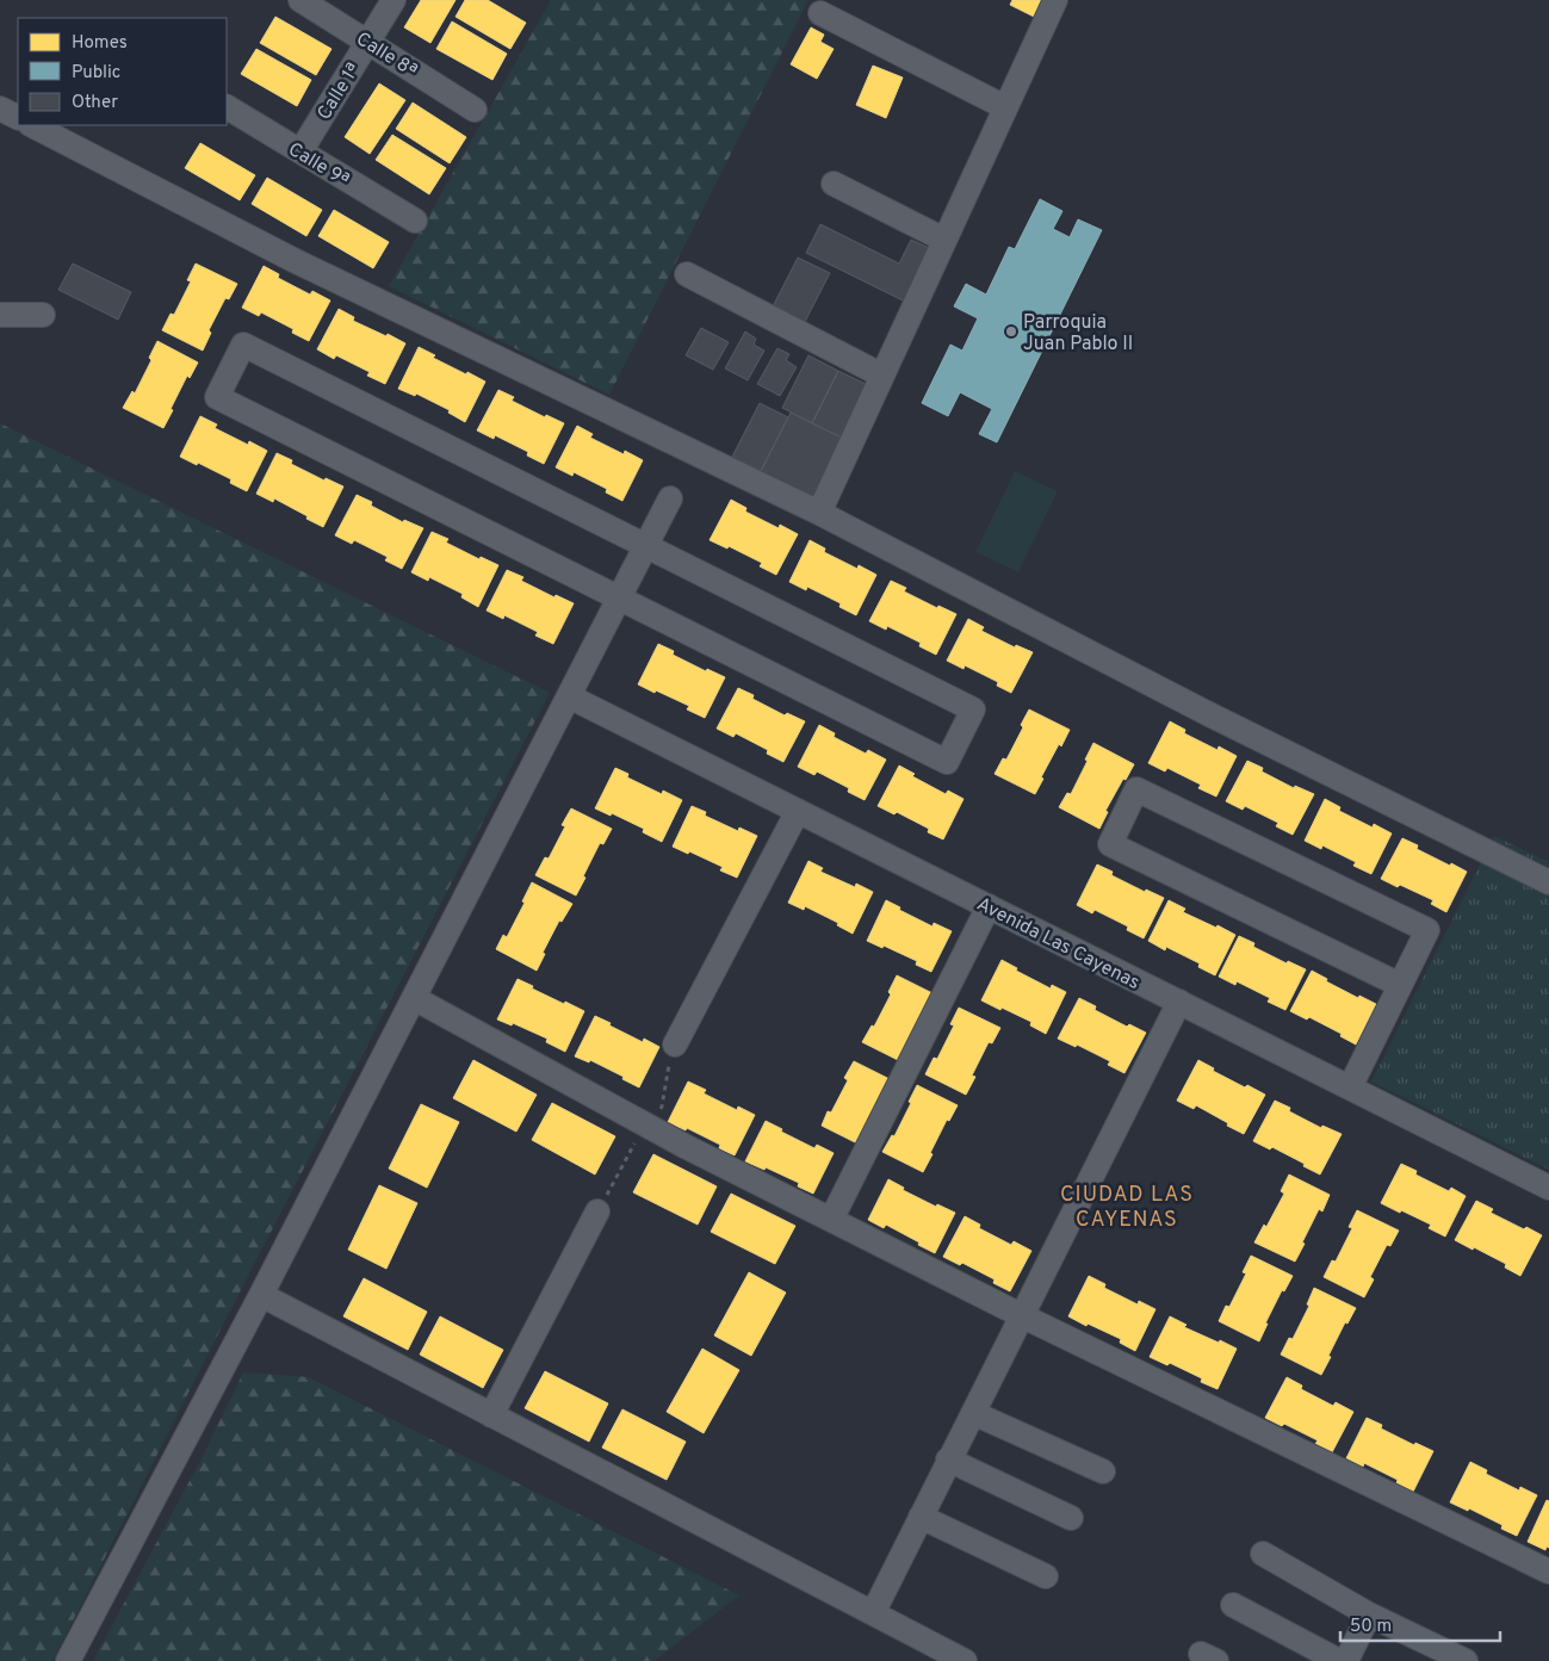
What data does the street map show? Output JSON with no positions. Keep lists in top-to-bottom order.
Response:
{
  "streets": {
    "street": [
      "Calle 8ª",
      "Calle 1ª",
      "Calle 9ª",
      "Avenida Las Cayenas"
    ]
  },
  "crossings": [
    ["Calle 8ª", "Calle 1ª"],
    ["Calle 1ª", "Calle 9ª"]
  ],
  "districts": ["CIUDAD LAS CAYENAS"],
  "places": ["Parroquia Juan Pablo II"],
  "legend": ["Homes", "Public", "Other"],
  "scale_bar": "50 m"
}
